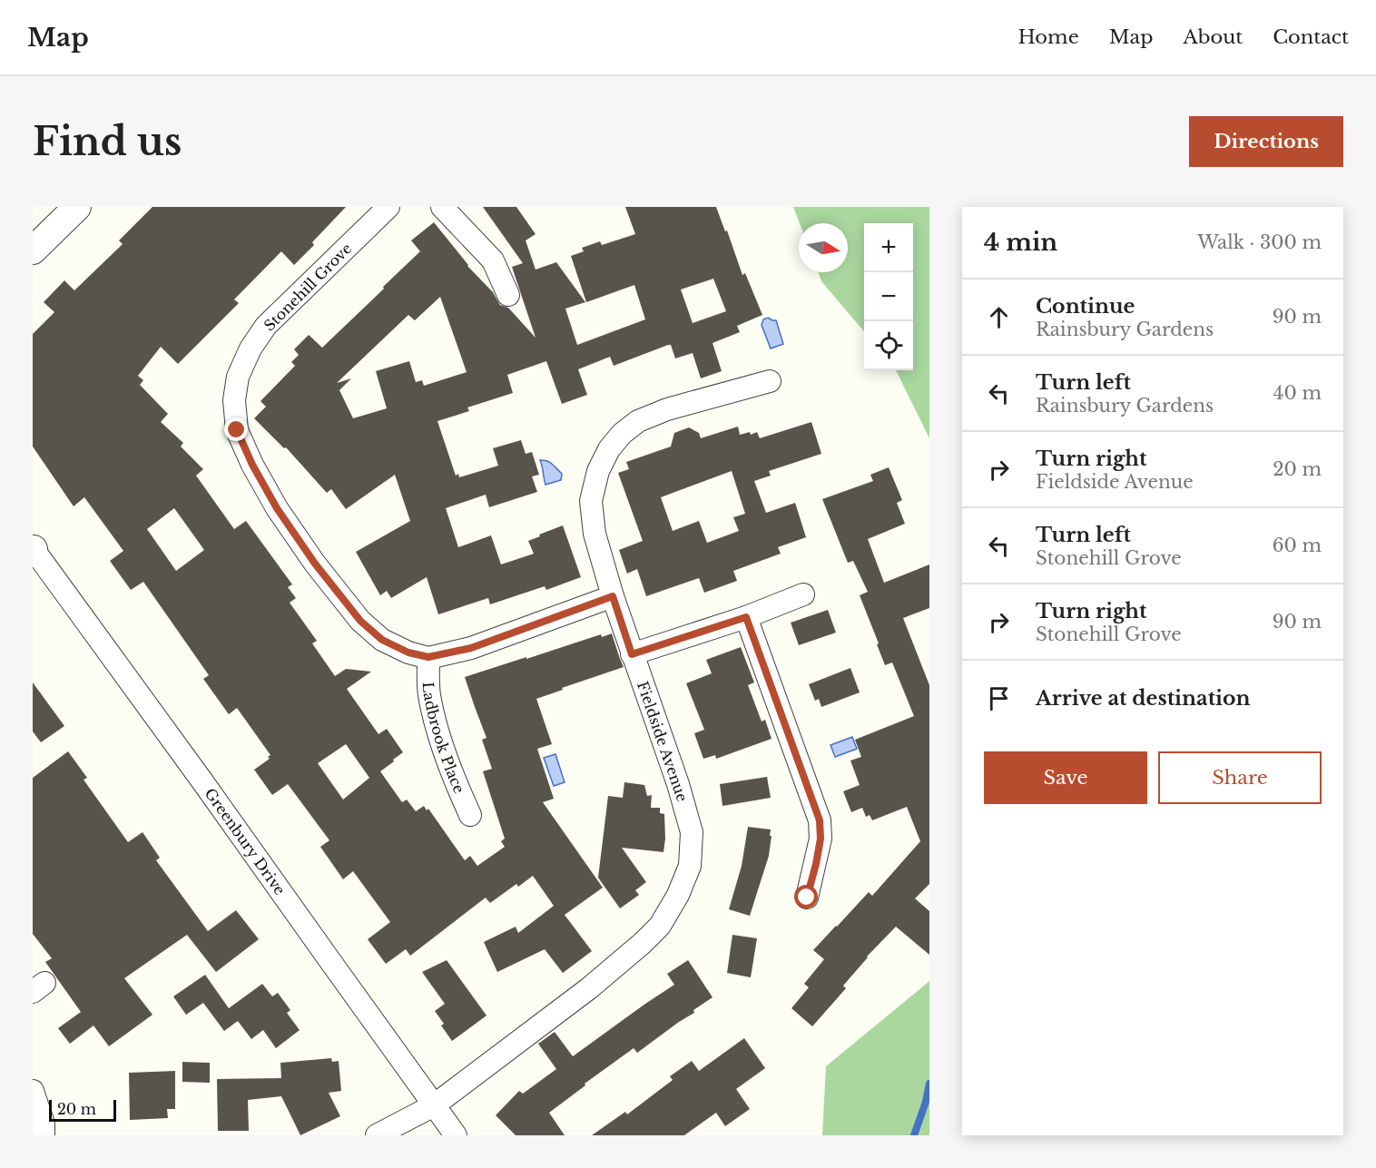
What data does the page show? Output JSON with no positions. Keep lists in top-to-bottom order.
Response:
{
  "streets": {
    "street": [
      "Stonehill Grove",
      "Ladbrook Place",
      "Fieldside Avenue",
      "Greenbury Drive"
    ]
  },
  "crossings": [
    ["Stonehill Grove", "Ladbrook Place"],
    ["Stonehill Grove", "Fieldside Avenue"],
    ["Fieldside Avenue", "Greenbury Drive"]
  ],
  "scale_bar": "20 m",
  "north": "right",
  "page": {
    "header": "Map",
    "nav": [
      "Home",
      "Map",
      "About",
      "Contact"
    ],
    "buttons": [
      "Directions",
      ["Save", "Share"]
    ],
    "title": "Find us",
    "heading": ["4 min", "Walk · 300 m"],
    "map_buttons": ["+", "−"],
    "list": [
      ["Continue", "Rainsbury Gardens", "90 m"],
      ["Turn left", "Rainsbury Gardens", "40 m"],
      ["Turn right", "Fieldside Avenue", "20 m"],
      ["Turn left", "Stonehill Grove", "60 m"],
      ["Turn right", "Stonehill Grove", "90 m"],
      "Arrive at destination"
    ],
    "scale": "20 m"
  }
}
